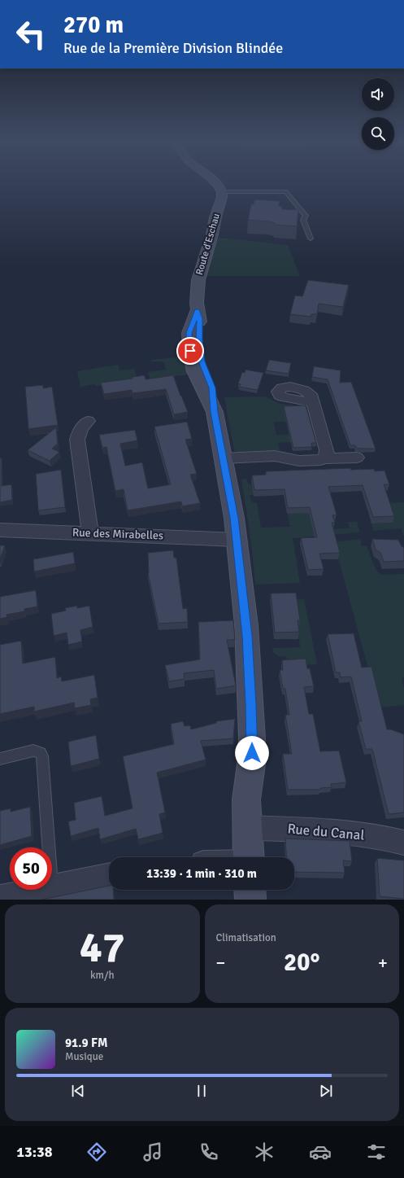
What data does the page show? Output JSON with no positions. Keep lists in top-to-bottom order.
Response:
{
  "streets": {
    "main road": ["Route d'Eschau"],
    "street": ["Rue des Mirabelles", "Rue du Canal"]
  },
  "crossings": [
    ["Route d'Eschau", "Rue des Mirabelles"],
    ["Route d'Eschau", "Rue du Canal"]
  ],
  "page": {
    "turn": ["270 m", "Rue de la Première Division Blindée"],
    "limit": "50",
    "trip": "13:39 · 1 min · 310 m",
    "tile": [
      ["47", "km/h"],
      "Climatisation"
    ],
    "heat": ["−", "20°", "+"],
    "song": ["91.9 FM", "Musique"],
    "tabs": "13:38"
  }
}
